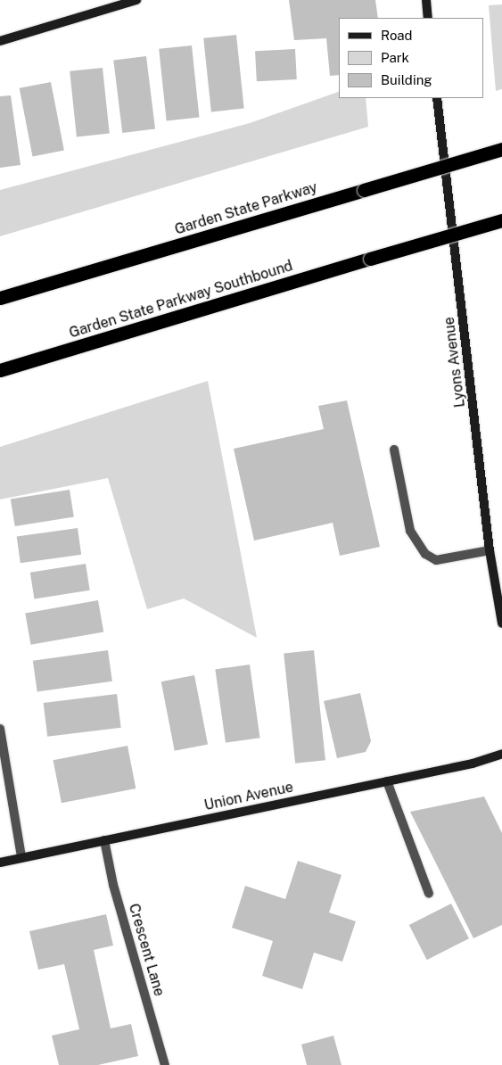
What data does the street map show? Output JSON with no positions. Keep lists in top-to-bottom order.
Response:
{
  "streets": {
    "highway": ["Garden State Parkway", "Garden State Parkway Southbound"],
    "main road": ["Lyons Avenue", "Union Avenue"],
    "street": ["Crescent Lane"]
  },
  "crossings": [
    ["Union Avenue", "Crescent Lane"]
  ],
  "legend": ["Road", "Park", "Building"]
}
